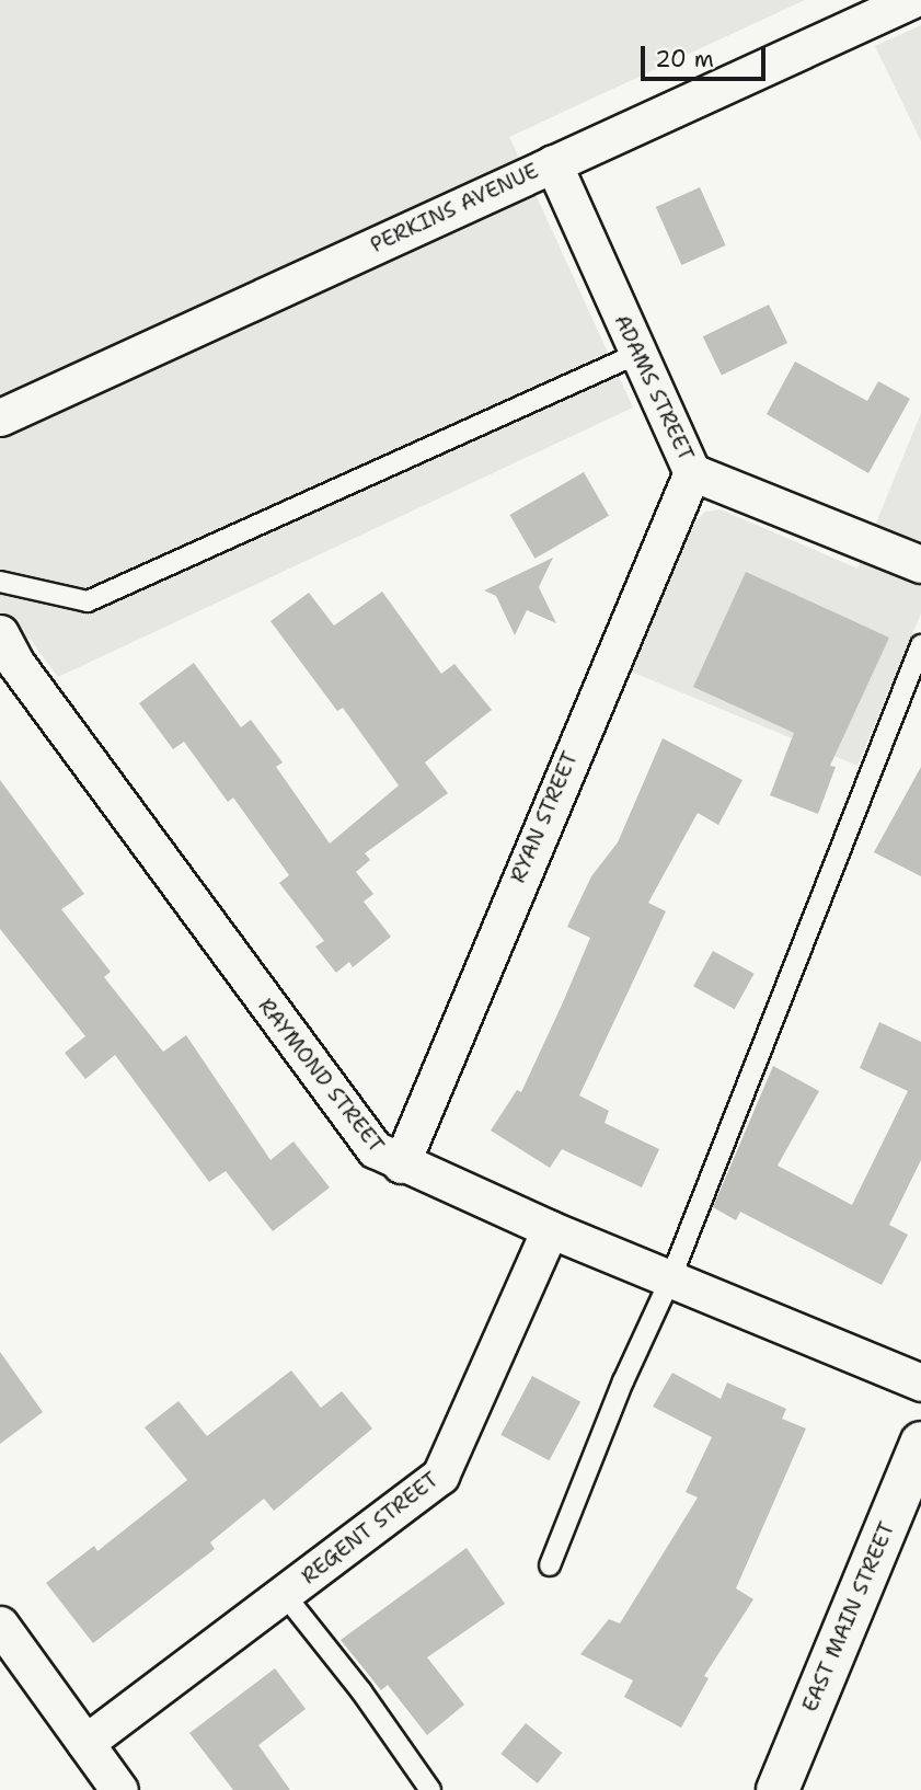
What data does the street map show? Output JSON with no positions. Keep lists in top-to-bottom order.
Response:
{
  "streets": {
    "main road": ["EAST MAIN STREET"],
    "street": [
      "PERKINS AVENUE",
      "ADAMS STREET",
      "RYAN STREET",
      "RAYMOND STREET",
      "REGENT STREET"
    ]
  },
  "crossings": [
    ["PERKINS AVENUE", "ADAMS STREET"],
    ["ADAMS STREET", "RYAN STREET"],
    ["RYAN STREET", "RAYMOND STREET"],
    ["RAYMOND STREET", "REGENT STREET"]
  ],
  "scale_bar": "20 m"
}
